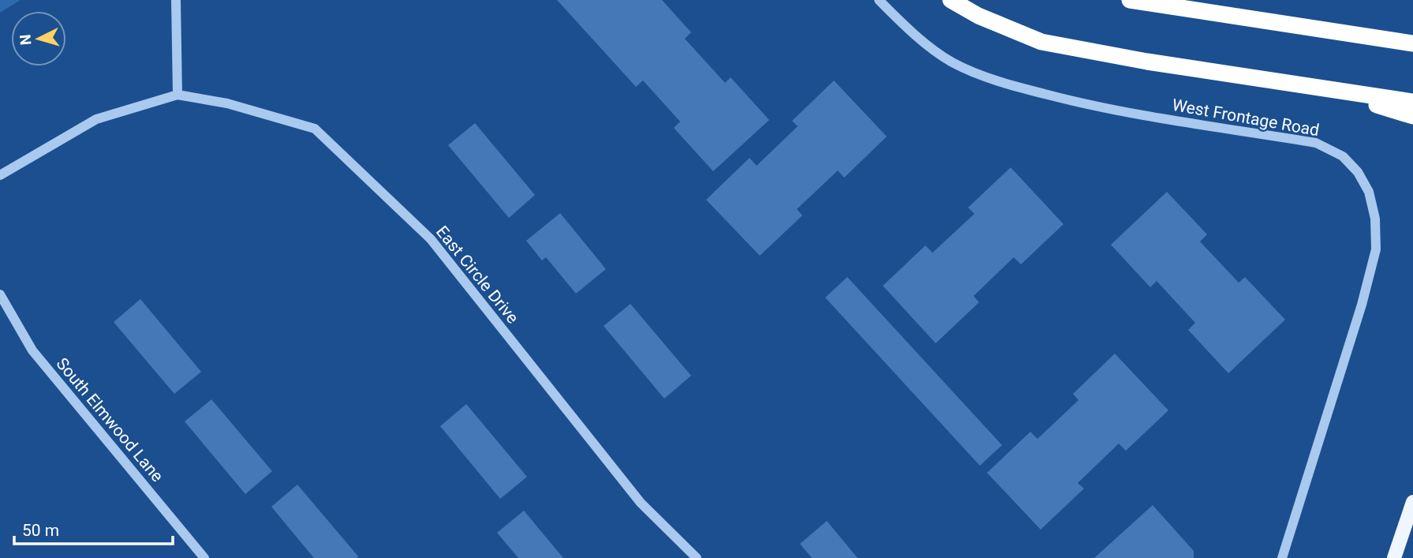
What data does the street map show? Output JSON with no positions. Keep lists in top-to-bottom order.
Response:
{
  "streets": {
    "street": ["West Frontage Road", "East Circle Drive", "South Elmwood Lane"]
  },
  "scale_bar": "50 m",
  "north": "left"
}
